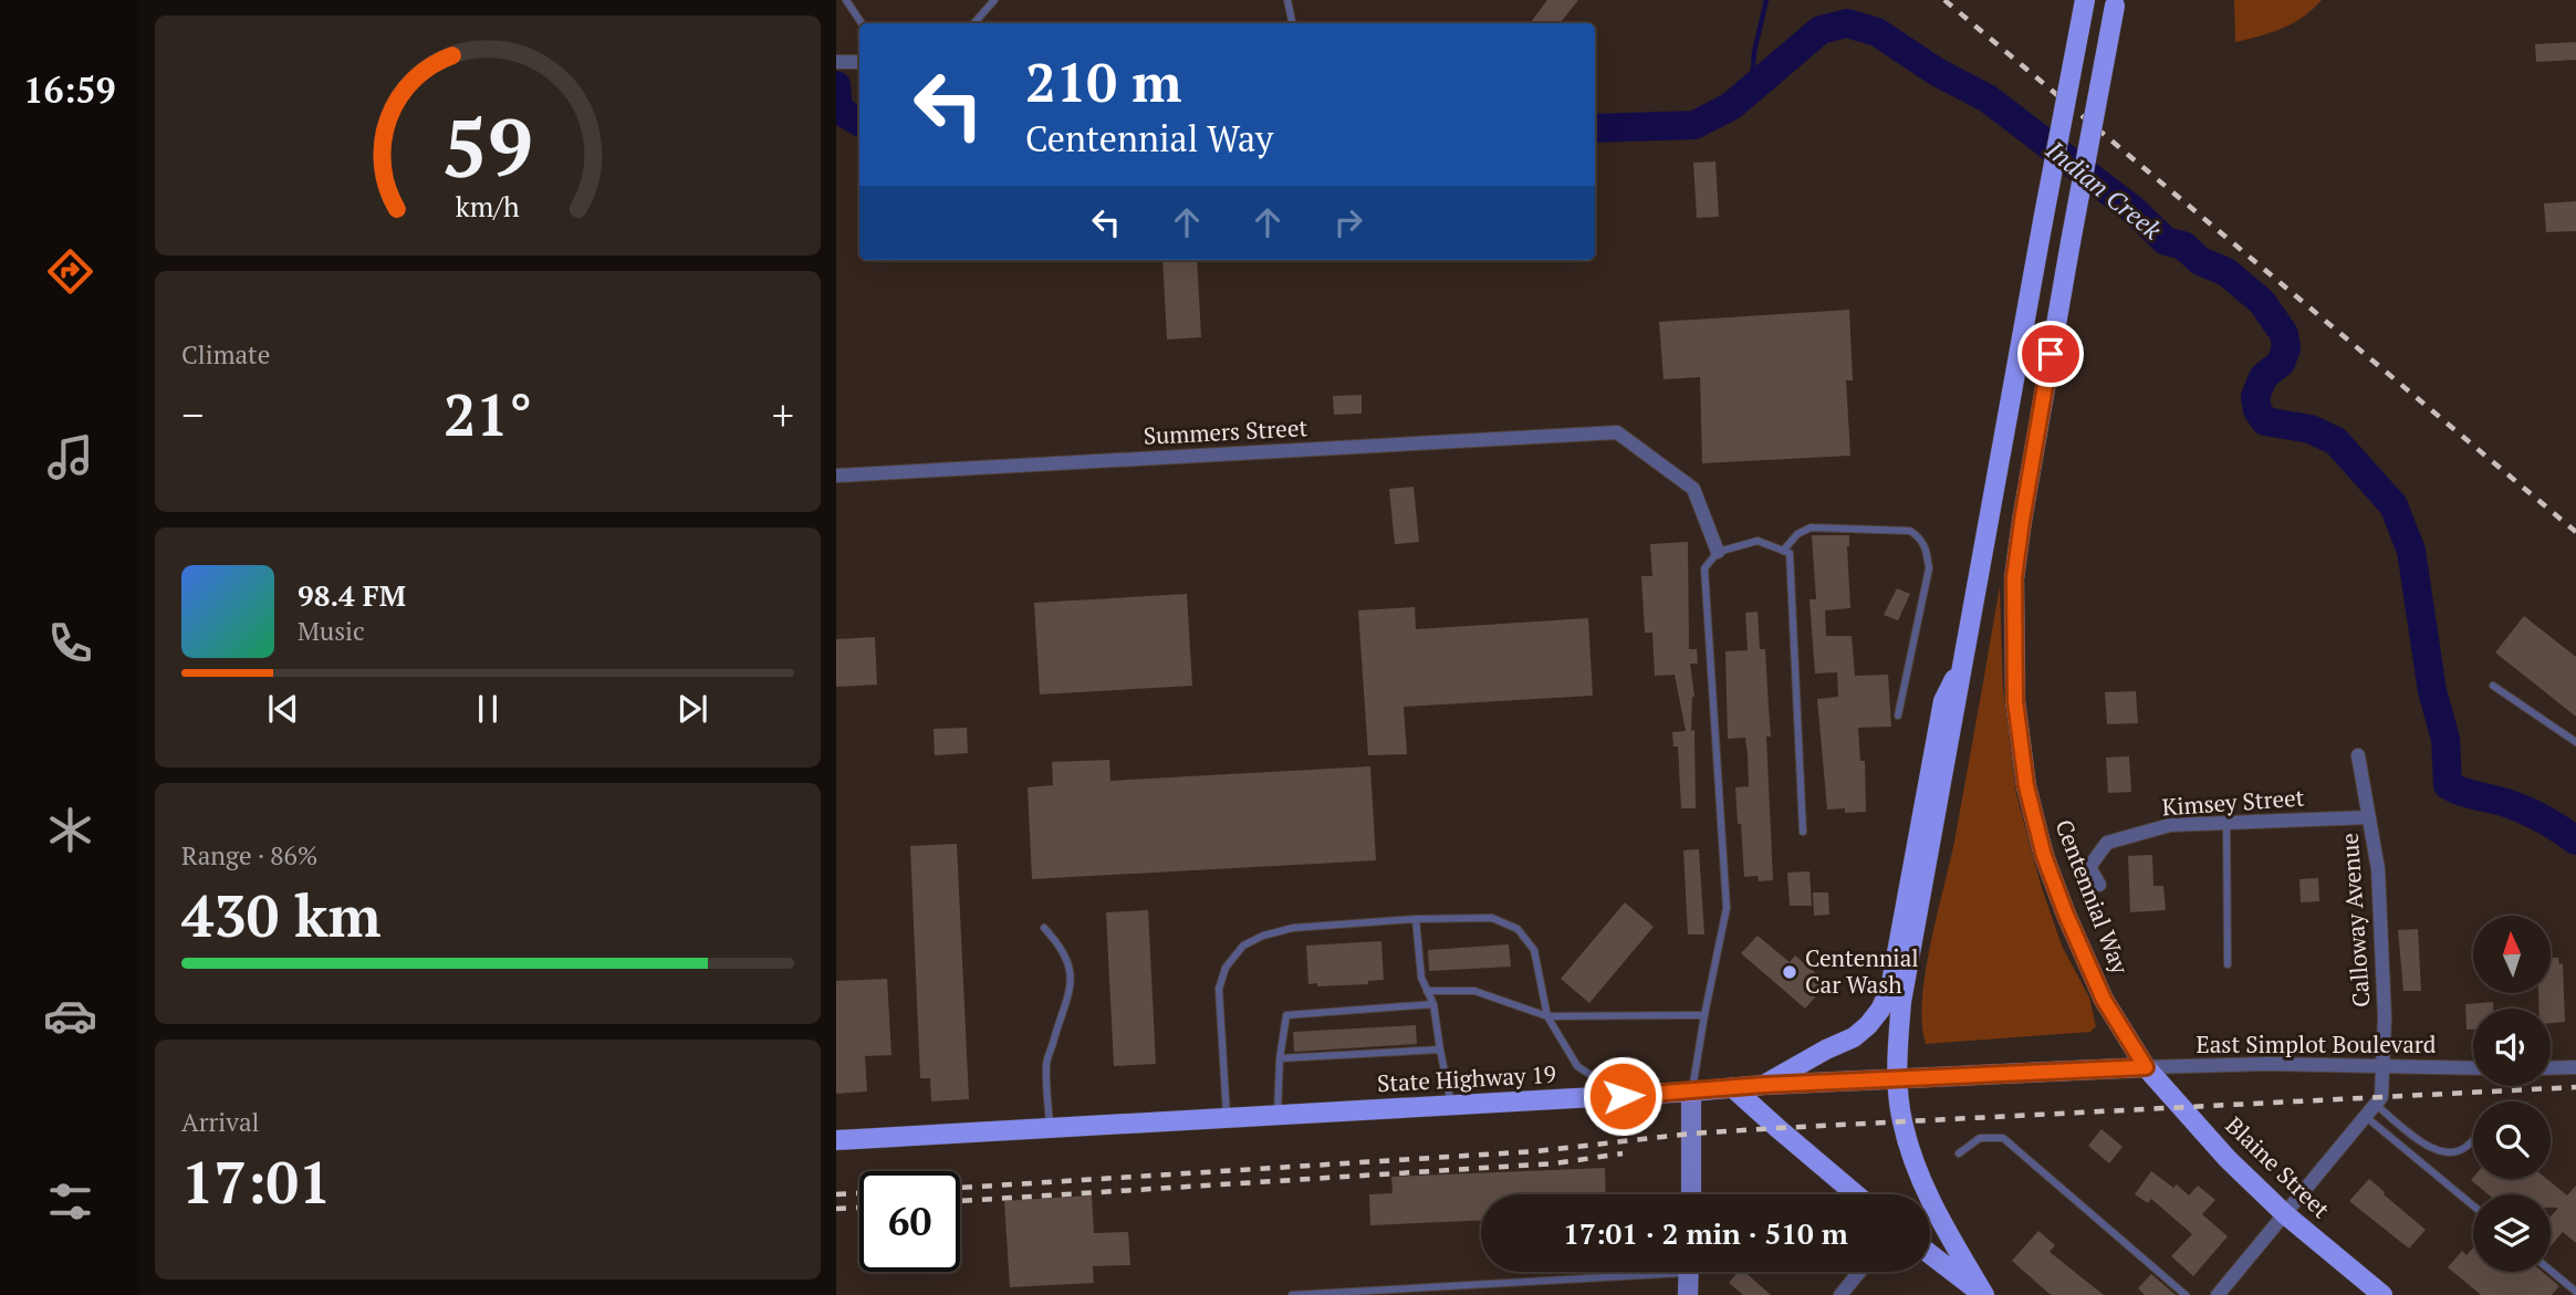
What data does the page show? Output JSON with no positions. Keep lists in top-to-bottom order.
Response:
{
  "streets": {
    "main road": ["Centennial Way", "State Highway 19", "Blaine Street"],
    "street": [
      "Summers Street",
      "Kimsey Street",
      "Calloway Avenue",
      "East Simplot Boulevard"
    ]
  },
  "crossings": [
    ["Kimsey Street", "Calloway Avenue"],
    ["Centennial Way", "East Simplot Boulevard"],
    ["Centennial Way", "State Highway 19"],
    ["Centennial Way", "Blaine Street"],
    ["Calloway Avenue", "East Simplot Boulevard"],
    ["East Simplot Boulevard", "State Highway 19"],
    ["East Simplot Boulevard", "Blaine Street"],
    ["State Highway 19", "Blaine Street"]
  ],
  "water": ["Indian Creek"],
  "places": ["Centennial Car Wash"],
  "north": "top",
  "page": {
    "tabs": "16:59",
    "turn": ["210 m", "Centennial Way"],
    "tile": [
      "Climate",
      ["Range · 86%", "430 km"],
      ["Arrival", "17:01"]
    ],
    "heat": ["−", "21°", "+"],
    "song": ["98.4 FM", "Music"],
    "limit": "60",
    "trip": "17:01 · 2 min · 510 m",
    "gauge": ["59", "km/h"]
  }
}
